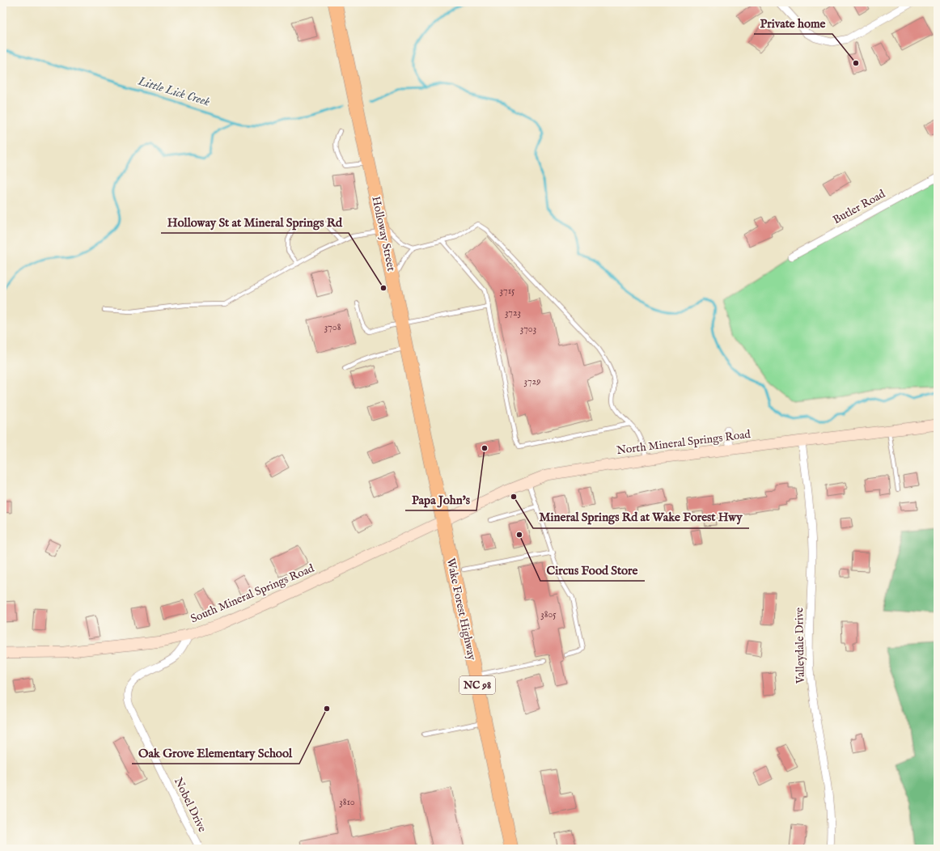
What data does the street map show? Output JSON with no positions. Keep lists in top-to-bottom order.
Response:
{
  "streets": {
    "highway": ["Holloway Street", "Wake Forest Highway", "NC 98"],
    "street": [
      "Butler Road",
      "North Mineral Springs Road",
      "South Mineral Springs Road",
      "Valleydale Drive",
      "Nobel Drive"
    ]
  },
  "crossings": [
    ["Holloway Street", "North Mineral Springs Road"],
    ["Holloway Street", "South Mineral Springs Road"],
    ["Holloway Street", "Wake Forest Highway"],
    ["North Mineral Springs Road", "South Mineral Springs Road"],
    ["North Mineral Springs Road", "Wake Forest Highway"],
    ["North Mineral Springs Road", "Valleydale Drive"],
    ["South Mineral Springs Road", "Wake Forest Highway"],
    ["South Mineral Springs Road", "Nobel Drive"]
  ],
  "water": ["Little Lick Creek"],
  "places": [
    "Private home",
    "Holloway St at Mineral Springs Rd",
    "Papa John's",
    "Mineral Springs Rd at Wake Forest Hwy",
    "Circus Food Store",
    "Oak Grove Elementary School"
  ],
  "house_numbers": [
    "3715",
    "3723",
    "3708",
    "3703",
    "3729",
    "3805",
    "3810"
  ]
}
